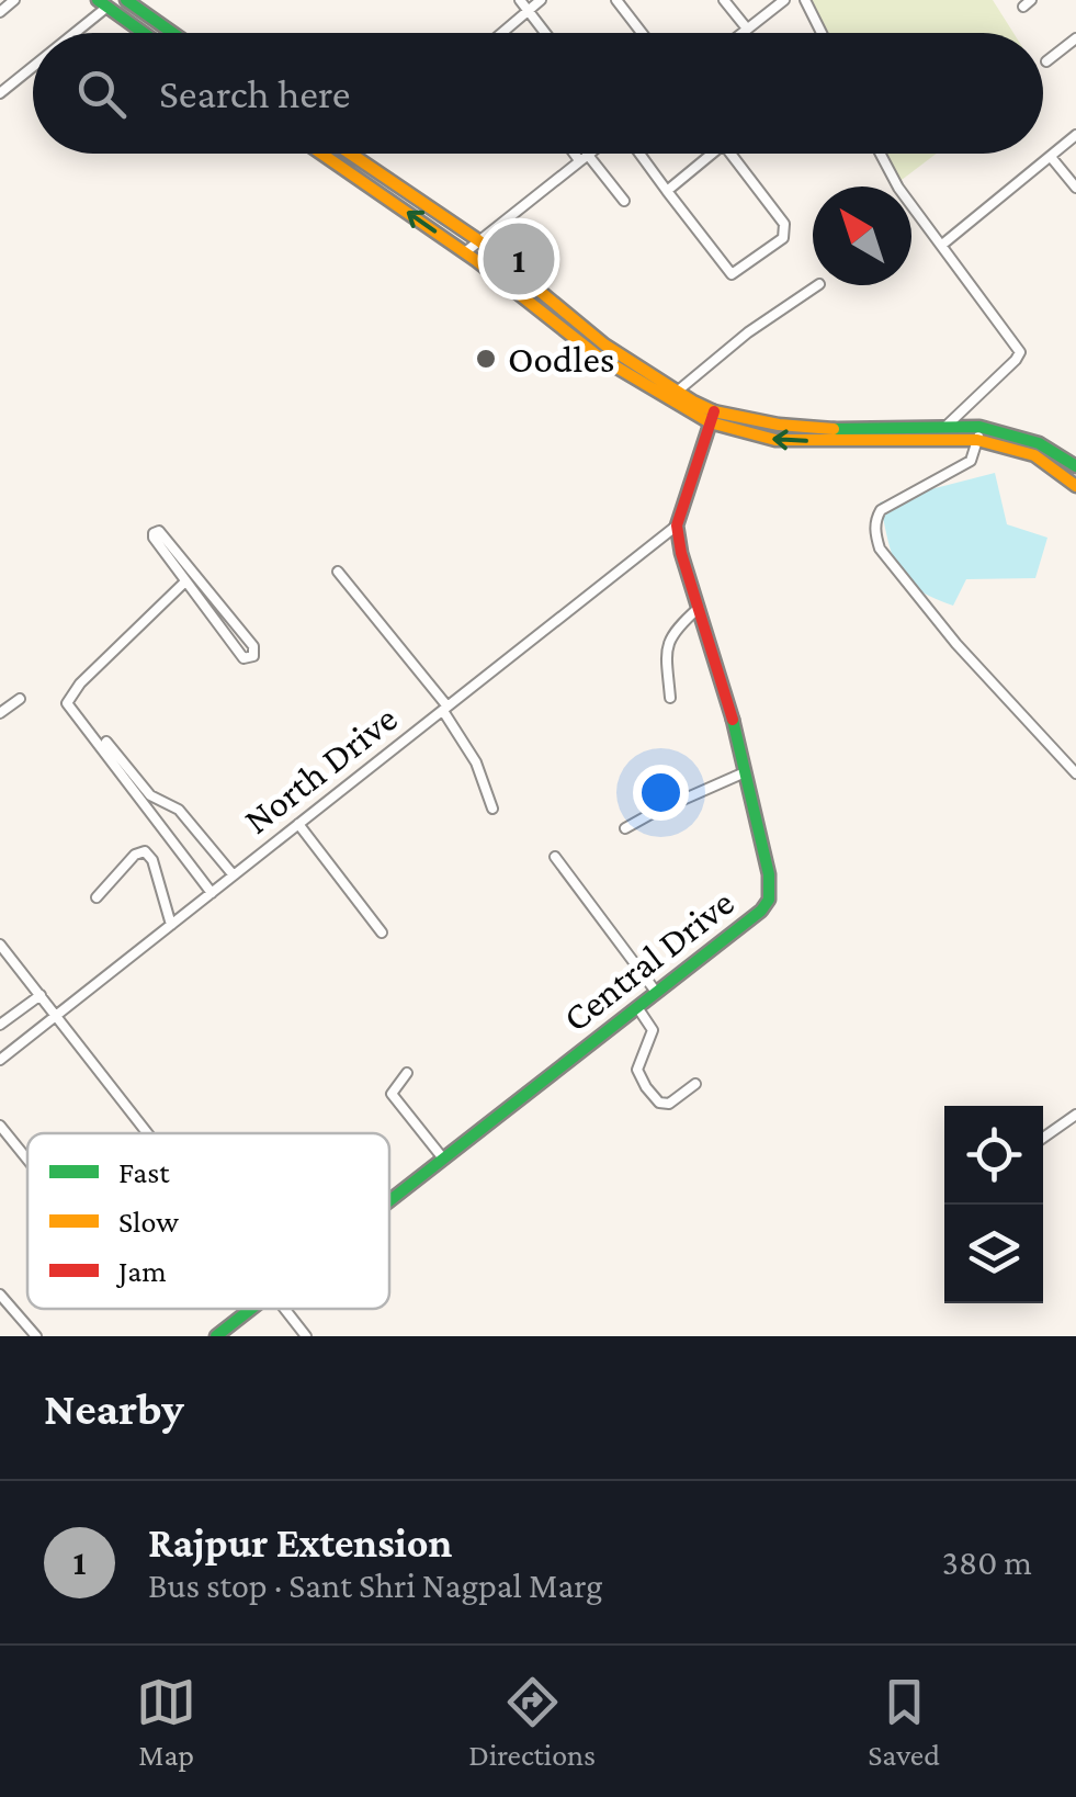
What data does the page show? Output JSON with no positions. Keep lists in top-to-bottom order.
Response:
{
  "streets": {
    "main road": ["Central Drive"],
    "street": ["North Drive"]
  },
  "crossings": [
    ["North Drive", "Central Drive"]
  ],
  "places": ["Oodles"],
  "legend": ["Fast", "Slow", "Jam"],
  "north": "top left",
  "page": {
    "search": "Search here",
    "pins": "1",
    "heading": "Nearby",
    "list": [
      {
        "mark": "1",
        "name": "Rajpur Extension",
        "note": "Bus stop · Sant Shri Nagpal Marg",
        "value": "380 m"
      }
    ],
    "nav": ["Map", "Directions", "Saved"]
  }
}
